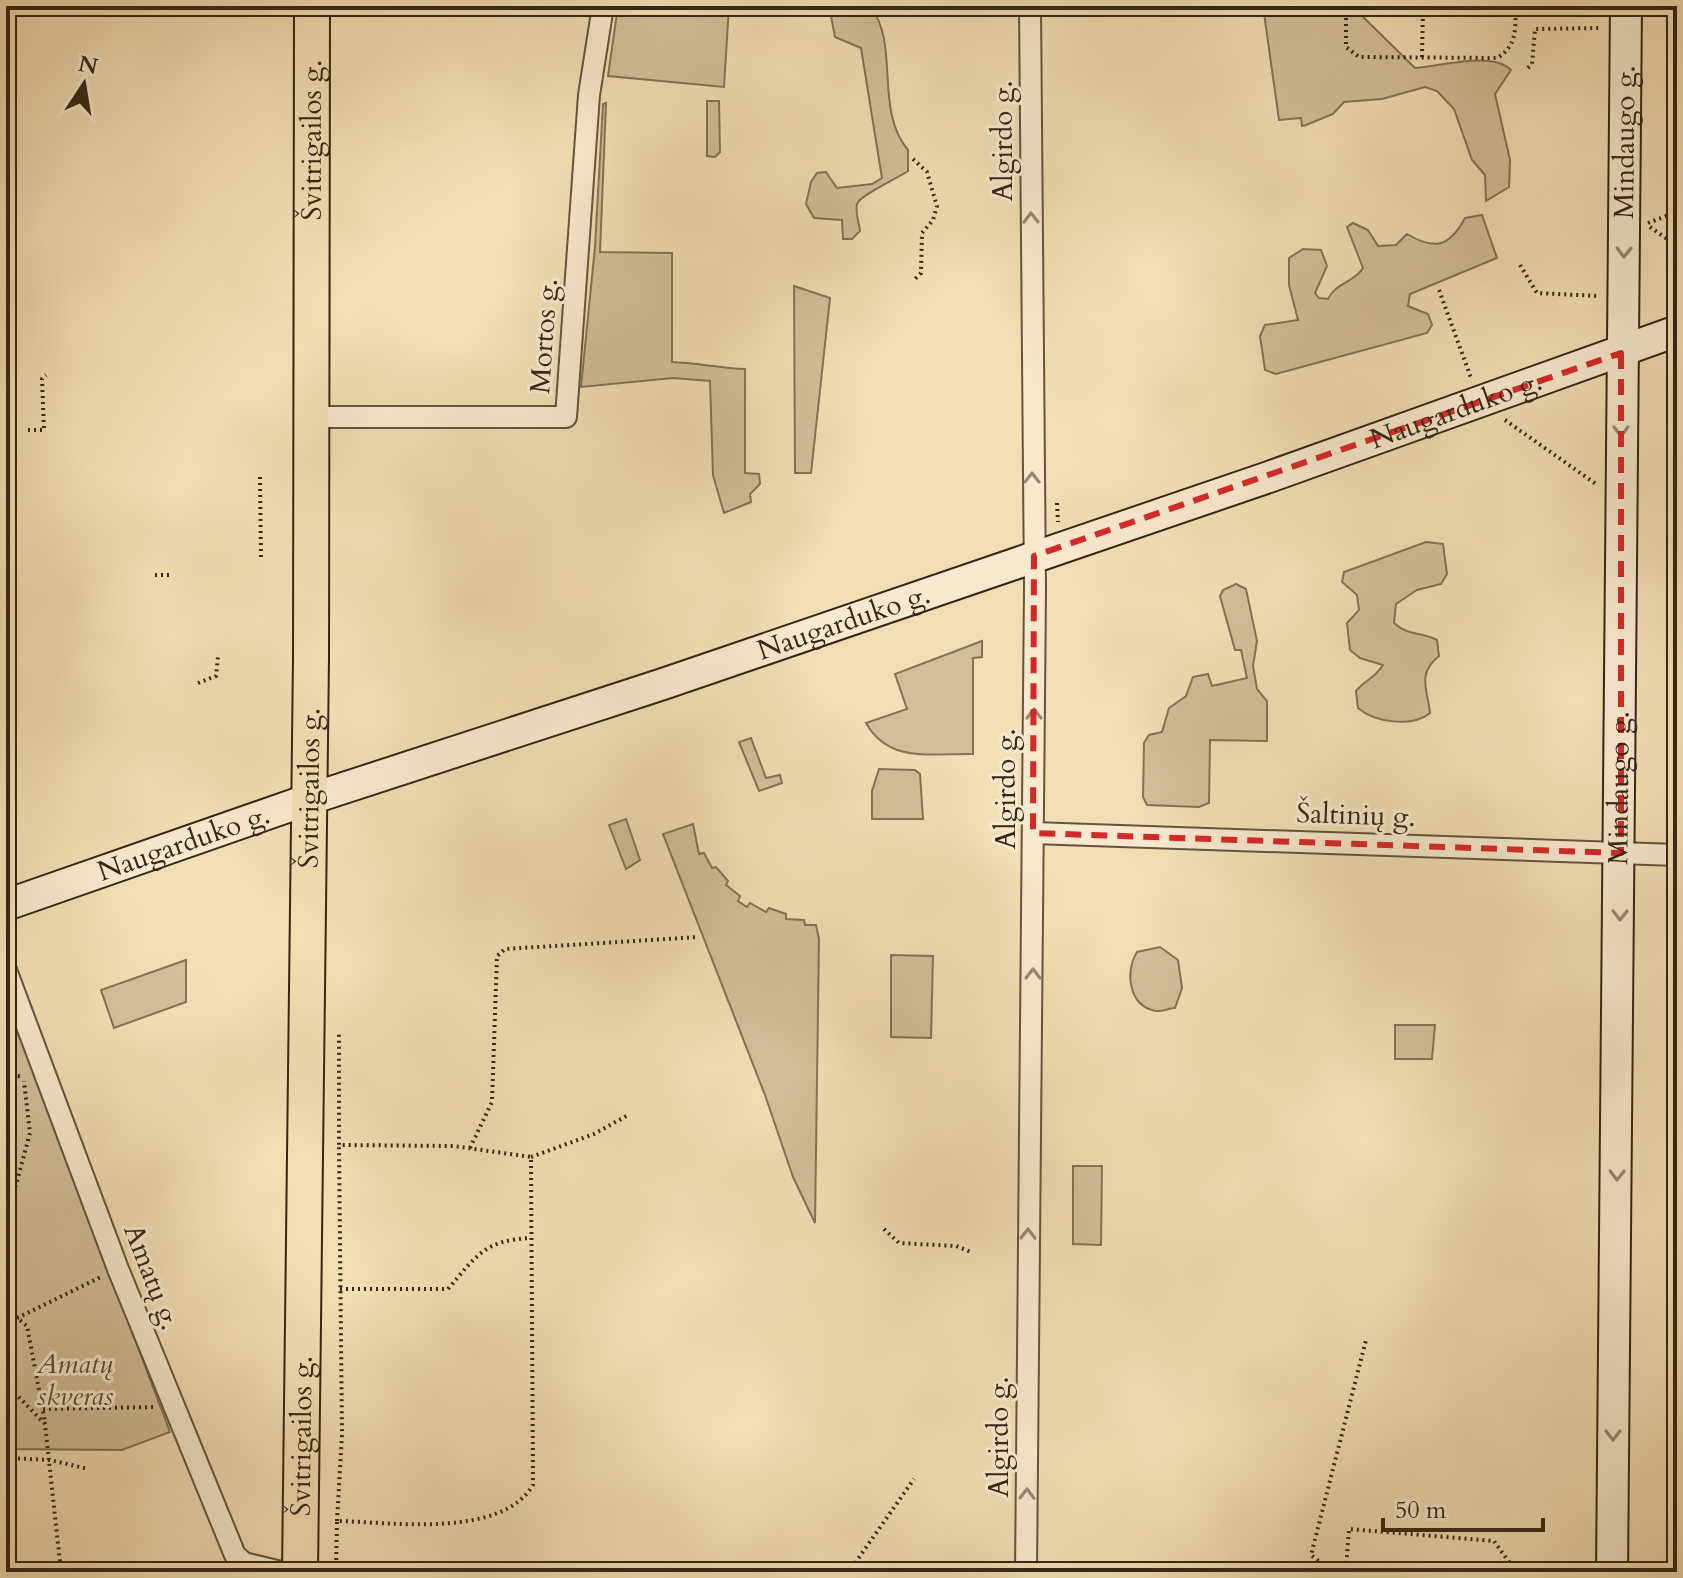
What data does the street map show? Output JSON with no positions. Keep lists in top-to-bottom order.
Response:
{
  "streets": {
    "main road": ["Švitrigailos g.", "Mindaugo g.", "Naugarduko g."],
    "street": [
      "Algirdo g.",
      "Mortos g.",
      "Šaltinių g.",
      "Amatų g."
    ]
  },
  "crossings": [
    ["Švitrigailos g.", "Mortos g."],
    ["Švitrigailos g.", "Naugarduko g."],
    ["Algirdo g.", "Naugarduko g."],
    ["Algirdo g.", "Šaltinių g."],
    ["Mindaugo g.", "Naugarduko g."],
    ["Mindaugo g.", "Šaltinių g."]
  ],
  "one_way": ["Algirdo g.", "Mindaugo g."],
  "parks": ["Amatų skveras"],
  "scale_bar": "50 m",
  "north": "top"
}
